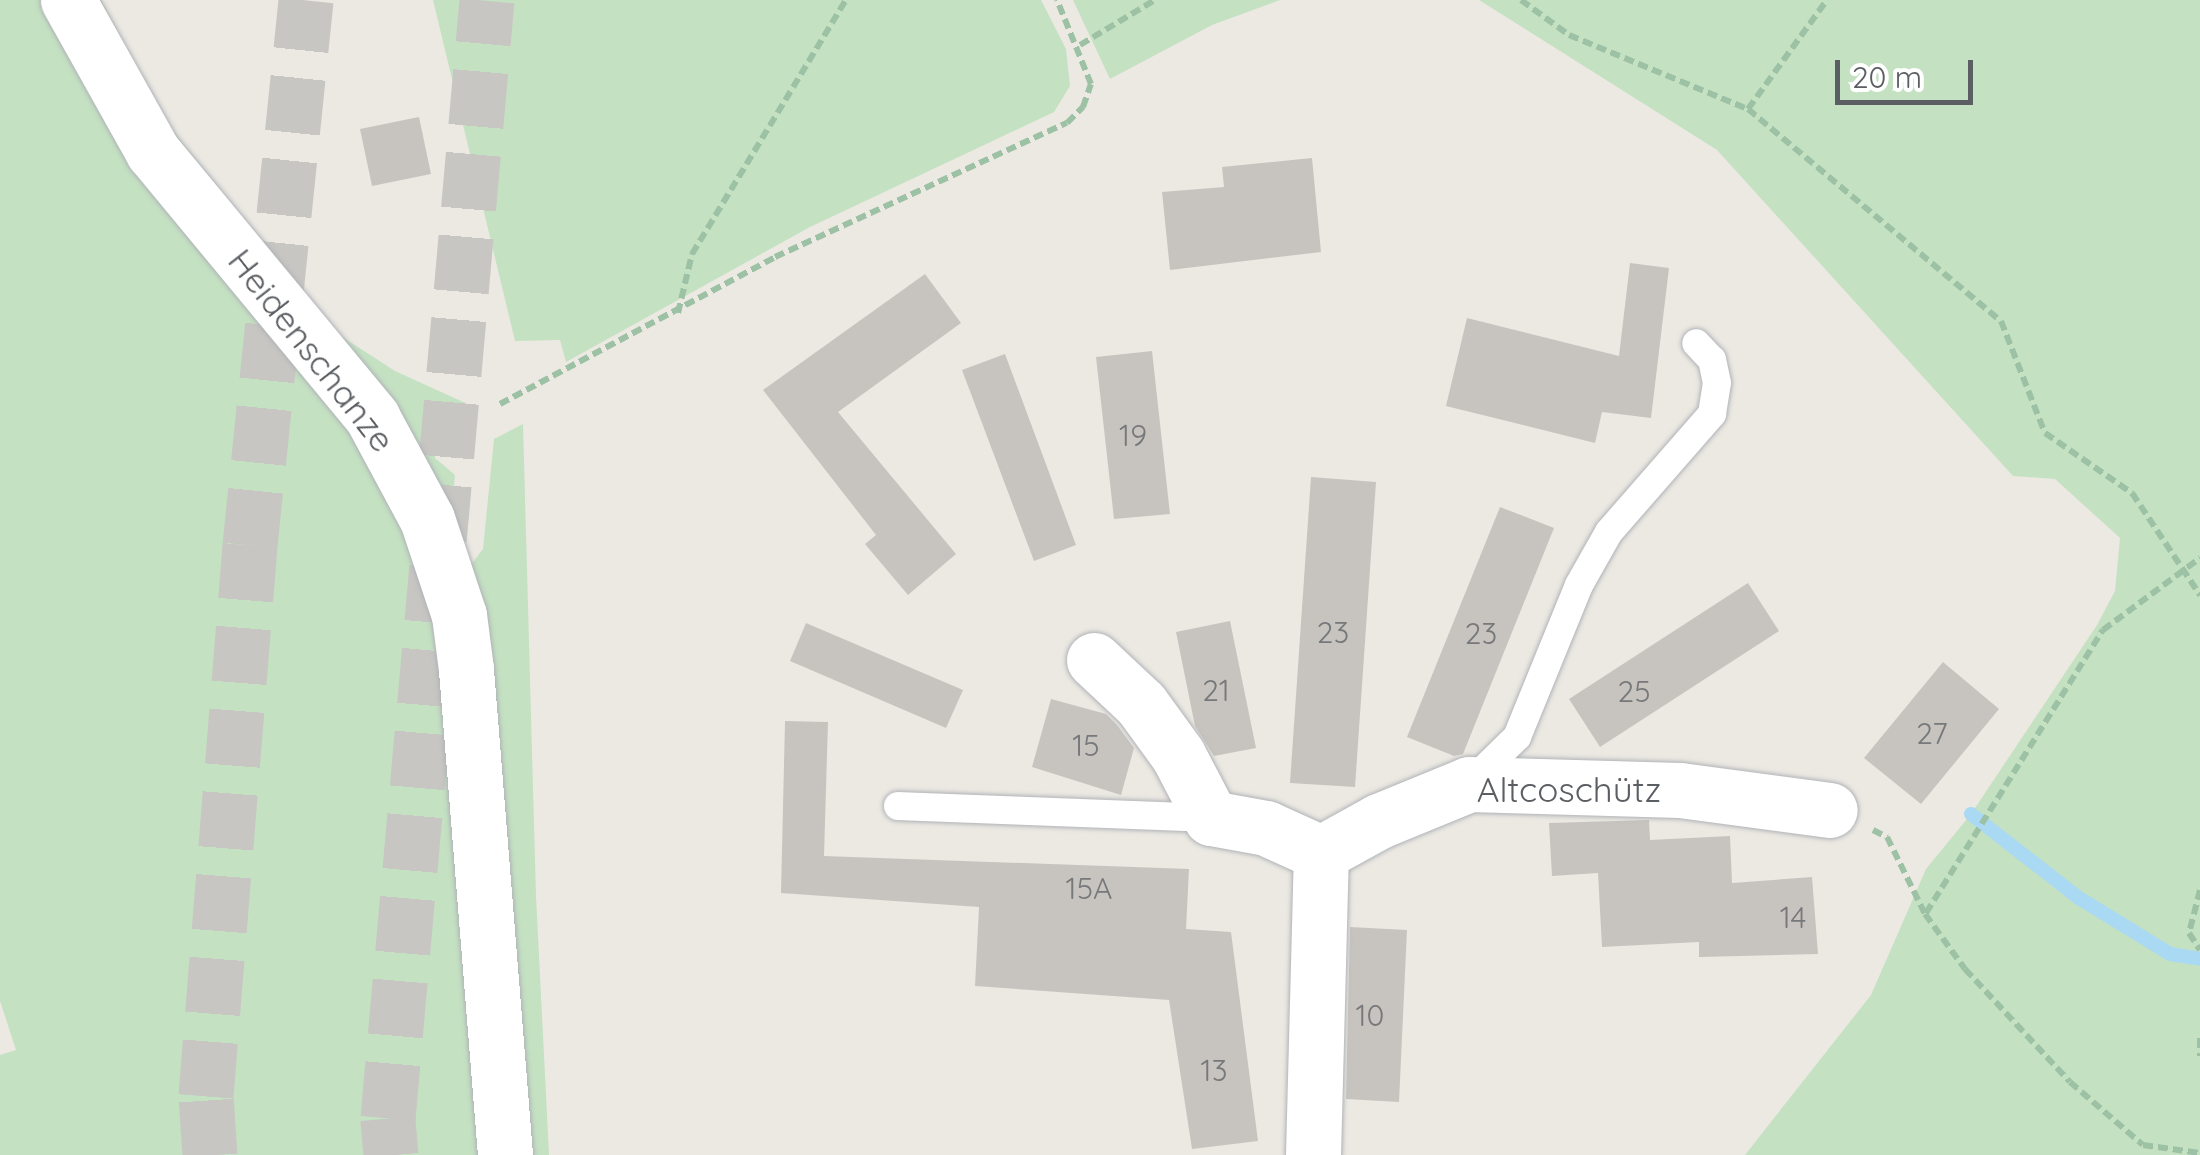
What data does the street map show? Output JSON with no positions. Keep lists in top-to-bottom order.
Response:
{
  "streets": {
    "street": ["Heidenschanze", "Altcoschütz"]
  },
  "house_numbers": [
    "19",
    "23",
    "23",
    "21",
    "25",
    "27",
    "15",
    "15A",
    "14",
    "10",
    "13"
  ],
  "scale_bar": "20 m"
}
